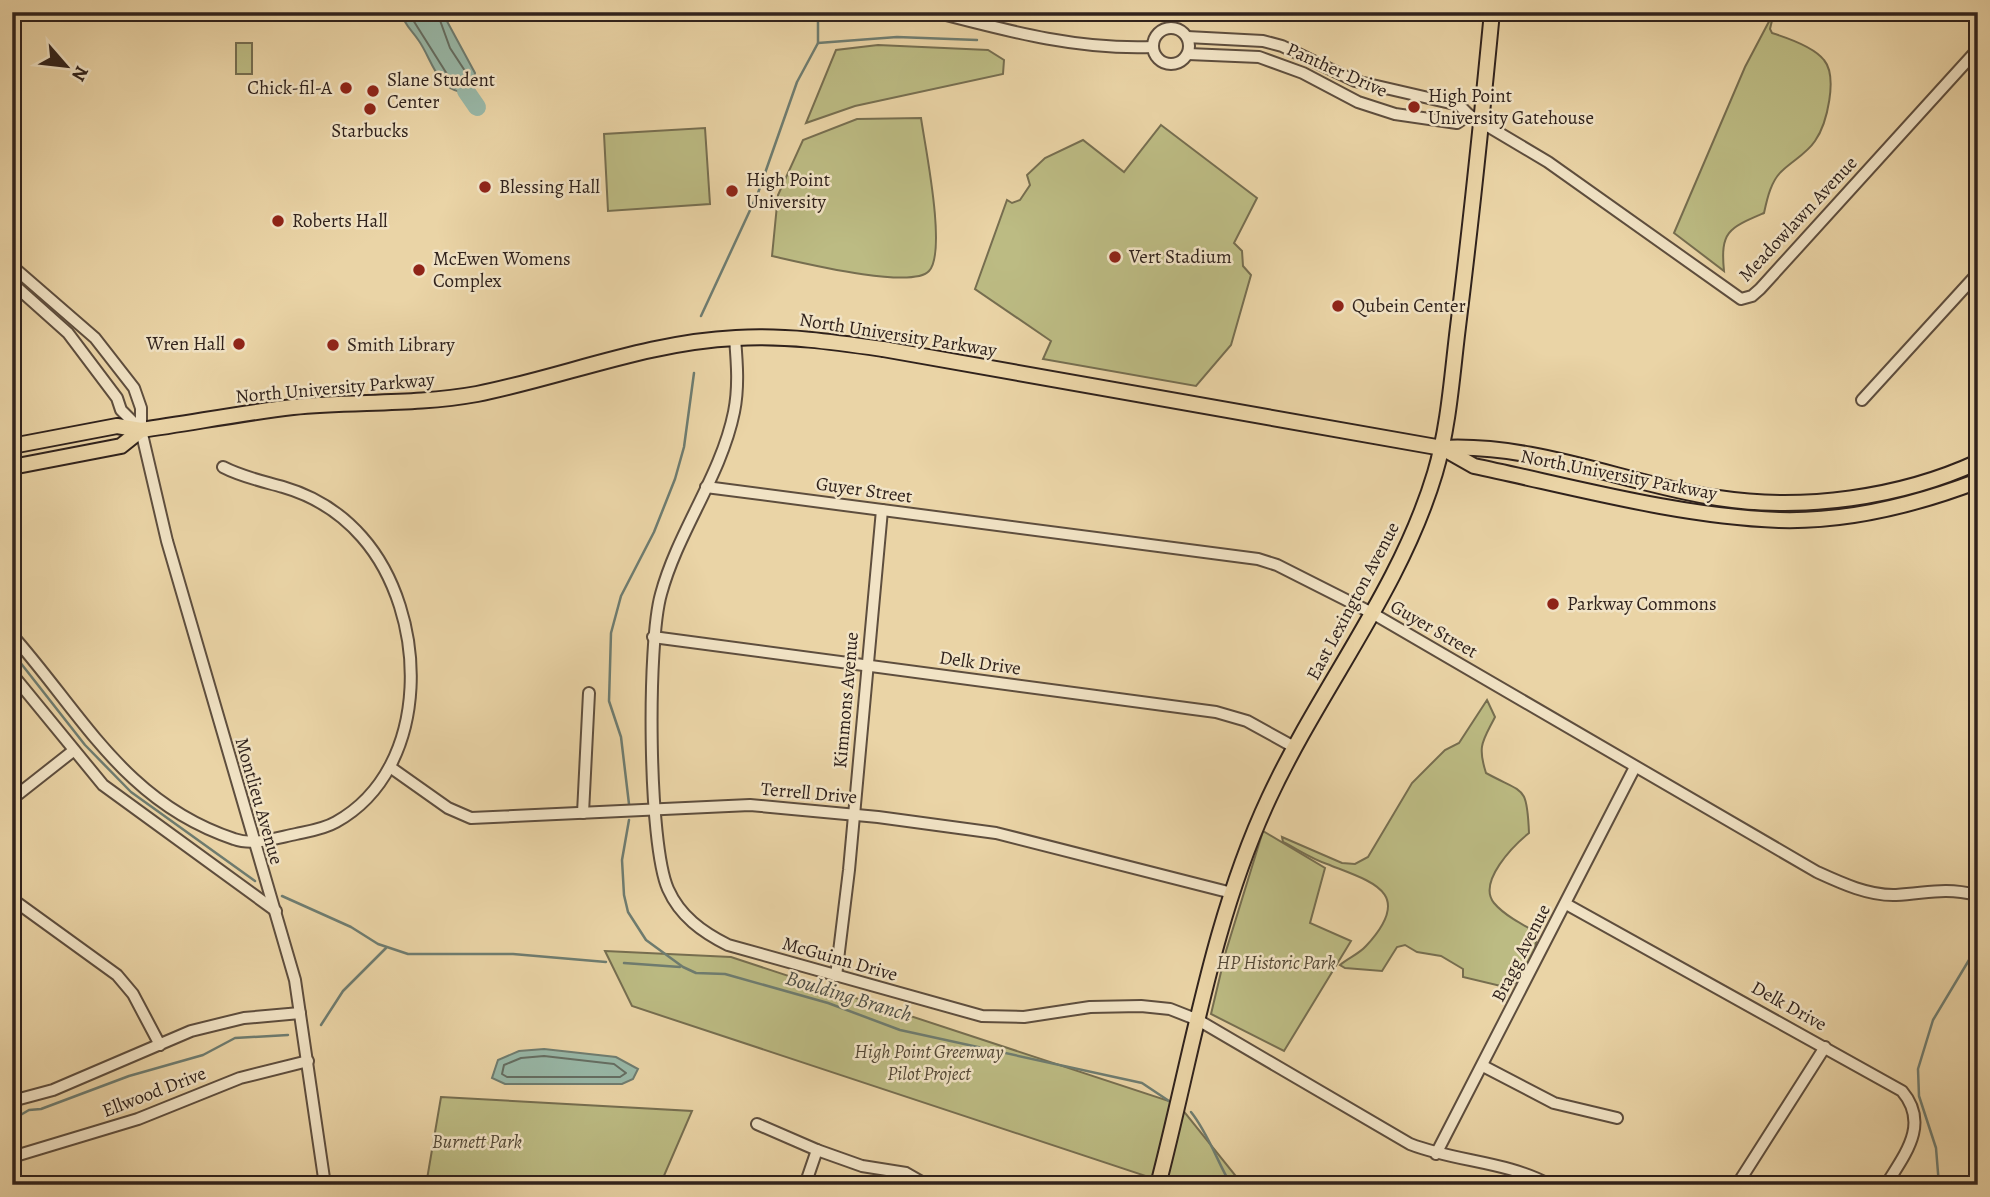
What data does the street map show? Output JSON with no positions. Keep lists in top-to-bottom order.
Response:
{
  "streets": {
    "main road": ["North University Parkway", "East Lexington Avenue"],
    "street": [
      "Panther Drive",
      "Meadowlawn Avenue",
      "Guyer Street",
      "Delk Drive",
      "Kimmons Avenue",
      "Terrell Drive",
      "Montlieu Avenue",
      "Bragg Avenue",
      "McGuinn Drive",
      "Ellwood Drive"
    ]
  },
  "crossings": [
    ["Panther Drive", "Meadowlawn Avenue"],
    ["Panther Drive", "East Lexington Avenue"],
    ["Meadowlawn Avenue", "East Lexington Avenue"],
    ["North University Parkway", "East Lexington Avenue"],
    ["North University Parkway", "Montlieu Avenue"],
    ["North University Parkway", "McGuinn Drive"],
    ["Guyer Street", "East Lexington Avenue"],
    ["Guyer Street", "Kimmons Avenue"],
    ["Guyer Street", "Bragg Avenue"],
    ["Guyer Street", "McGuinn Drive"],
    ["East Lexington Avenue", "Delk Drive"],
    ["East Lexington Avenue", "Terrell Drive"],
    ["East Lexington Avenue", "McGuinn Drive"],
    ["Delk Drive", "Kimmons Avenue"],
    ["Delk Drive", "Bragg Avenue"],
    ["Delk Drive", "McGuinn Drive"],
    ["Kimmons Avenue", "Terrell Drive"],
    ["Kimmons Avenue", "McGuinn Drive"],
    ["Terrell Drive", "McGuinn Drive"],
    ["Montlieu Avenue", "Ellwood Drive"],
    ["Bragg Avenue", "McGuinn Drive"]
  ],
  "water": ["Boulding Branch"],
  "parks": ["HP Historic Park", "High Point Greenway Pilot Project", "Burnett Park"],
  "places": [
    "Chick-fil-A",
    "Slane Student Center",
    "High Point University Gatehouse",
    "Starbucks",
    "Blessing Hall",
    "High Point University",
    "Roberts Hall",
    "Vert Stadium",
    "McEwen Womens Complex",
    "Qubein Center",
    "Wren Hall",
    "Smith Library",
    "Parkway Commons"
  ],
  "north": "bottom right"
}
